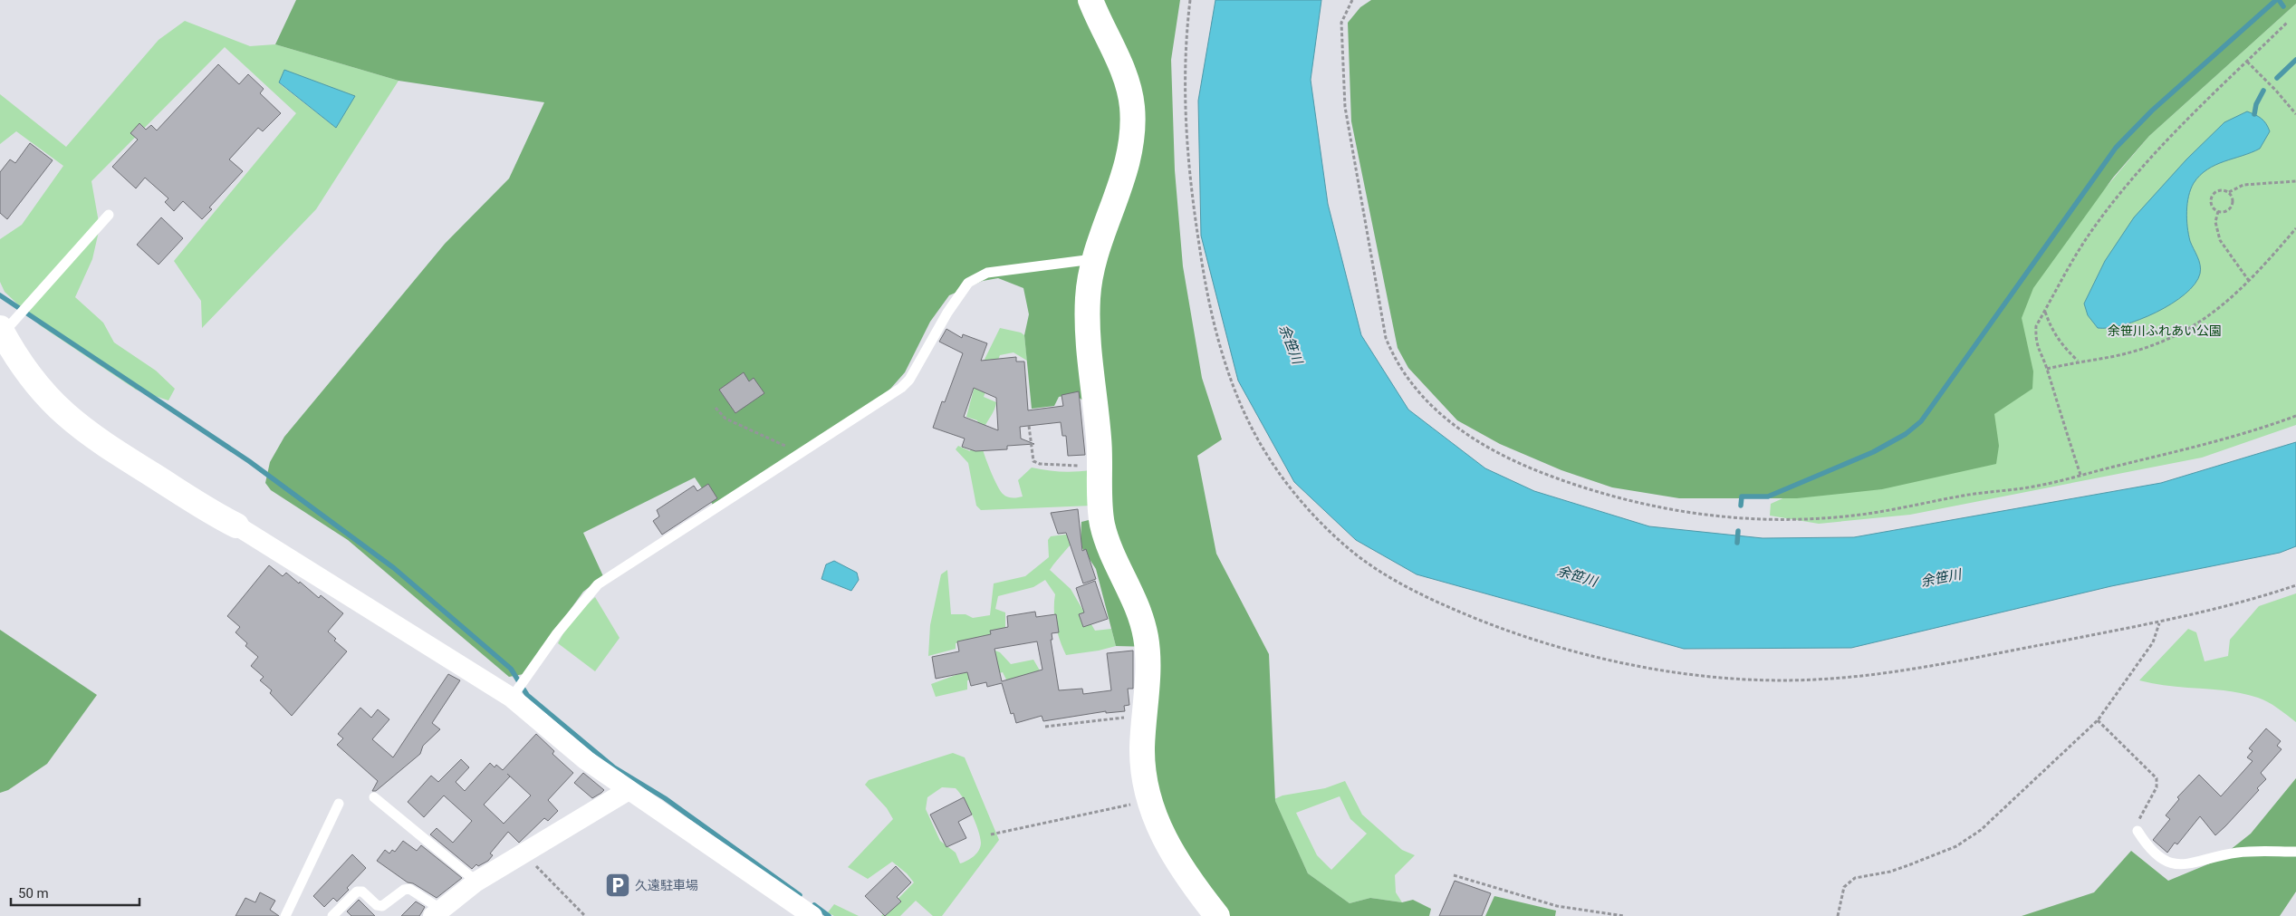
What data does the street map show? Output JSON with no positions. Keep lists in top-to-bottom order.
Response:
{
  "water": ["余笹川"],
  "parks": ["余笹川ふれあい公園"],
  "places": {
    "parking": ["久遠駐車場"]
  },
  "scale_bar": "50 m"
}
